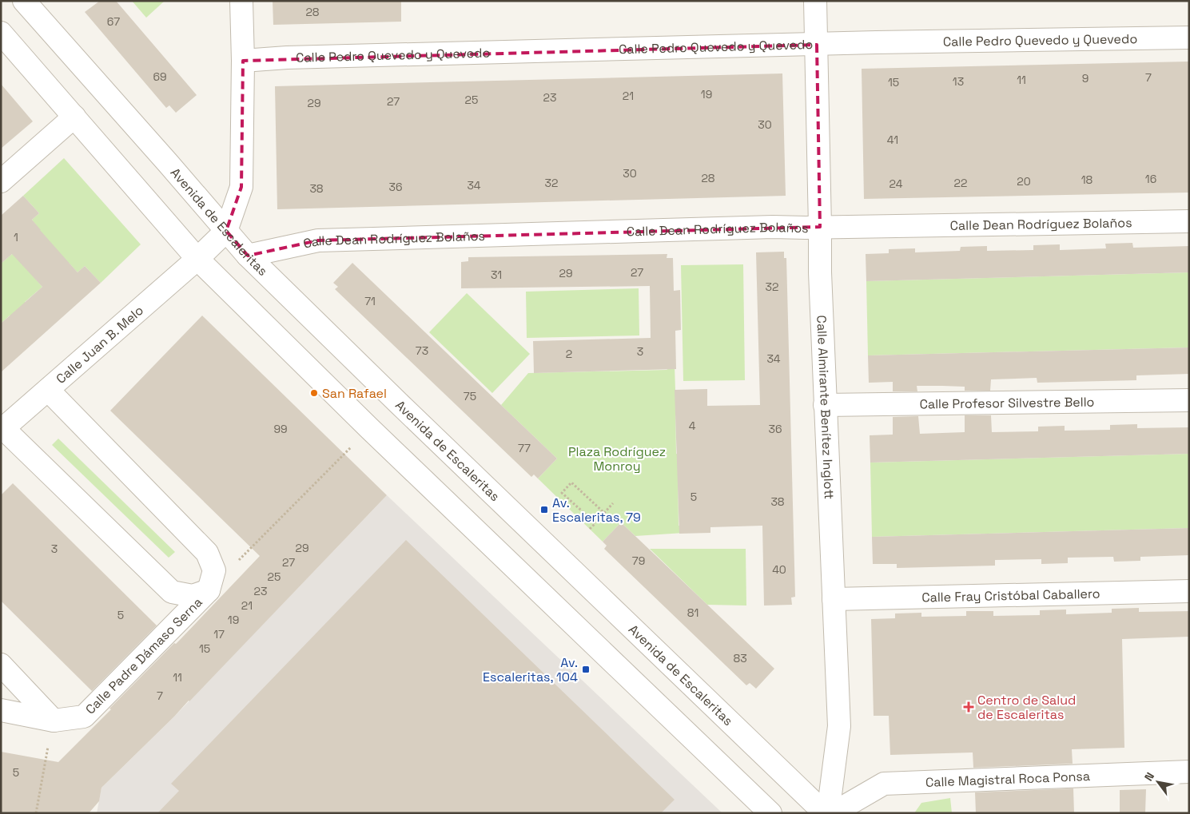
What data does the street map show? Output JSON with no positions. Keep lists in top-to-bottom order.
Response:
{
  "streets": {
    "street": [
      "Calle Pedro Quevedo y Quevedo",
      "Avenida de Escaleritas",
      "Calle Dean Rodríguez Bolaños",
      "Calle Juan B. Melo",
      "Calle Profesor Silvestre Bello",
      "Calle Almirante Benítez Inglott",
      "Calle Fray Cristóbal Caballero",
      "Calle Padre Dámaso Serna",
      "Calle Magistral Roca Ponsa"
    ]
  },
  "crossings": [
    ["Calle Pedro Quevedo y Quevedo", "Calle Almirante Benítez Inglott"],
    ["Avenida de Escaleritas", "Calle Dean Rodríguez Bolaños"],
    ["Avenida de Escaleritas", "Calle Juan B. Melo"],
    ["Calle Dean Rodríguez Bolaños", "Calle Almirante Benítez Inglott"],
    ["Calle Profesor Silvestre Bello", "Calle Almirante Benítez Inglott"],
    ["Calle Almirante Benítez Inglott", "Calle Fray Cristóbal Caballero"]
  ],
  "parks": ["Plaza Rodríguez Monroy"],
  "places": {
    "other": ["San Rafael"],
    "transit": ["Av. Escaleritas, 79", "Av. Escaleritas, 104"],
    "health": ["Centro de Salud de Escaleritas"]
  },
  "house_numbers": [
    "28",
    "67",
    "69",
    "7",
    "9",
    "11",
    "13",
    "15",
    "19",
    "21",
    "23",
    "25",
    "27",
    "29",
    "30",
    "41",
    "30",
    "28",
    "16",
    "18",
    "20",
    "32",
    "22",
    "24",
    "34",
    "36",
    "38",
    "1",
    "27",
    "29",
    "31",
    "32",
    "71",
    "73",
    "3",
    "2",
    "34",
    "75",
    "4",
    "99",
    "36",
    "77",
    "5",
    "38",
    "29",
    "3",
    "79",
    "27",
    "40",
    "25",
    "23",
    "21",
    "81",
    "5",
    "19",
    "17",
    "15",
    "83",
    "11",
    "7",
    "5"
  ],
  "north": "top left"
}
